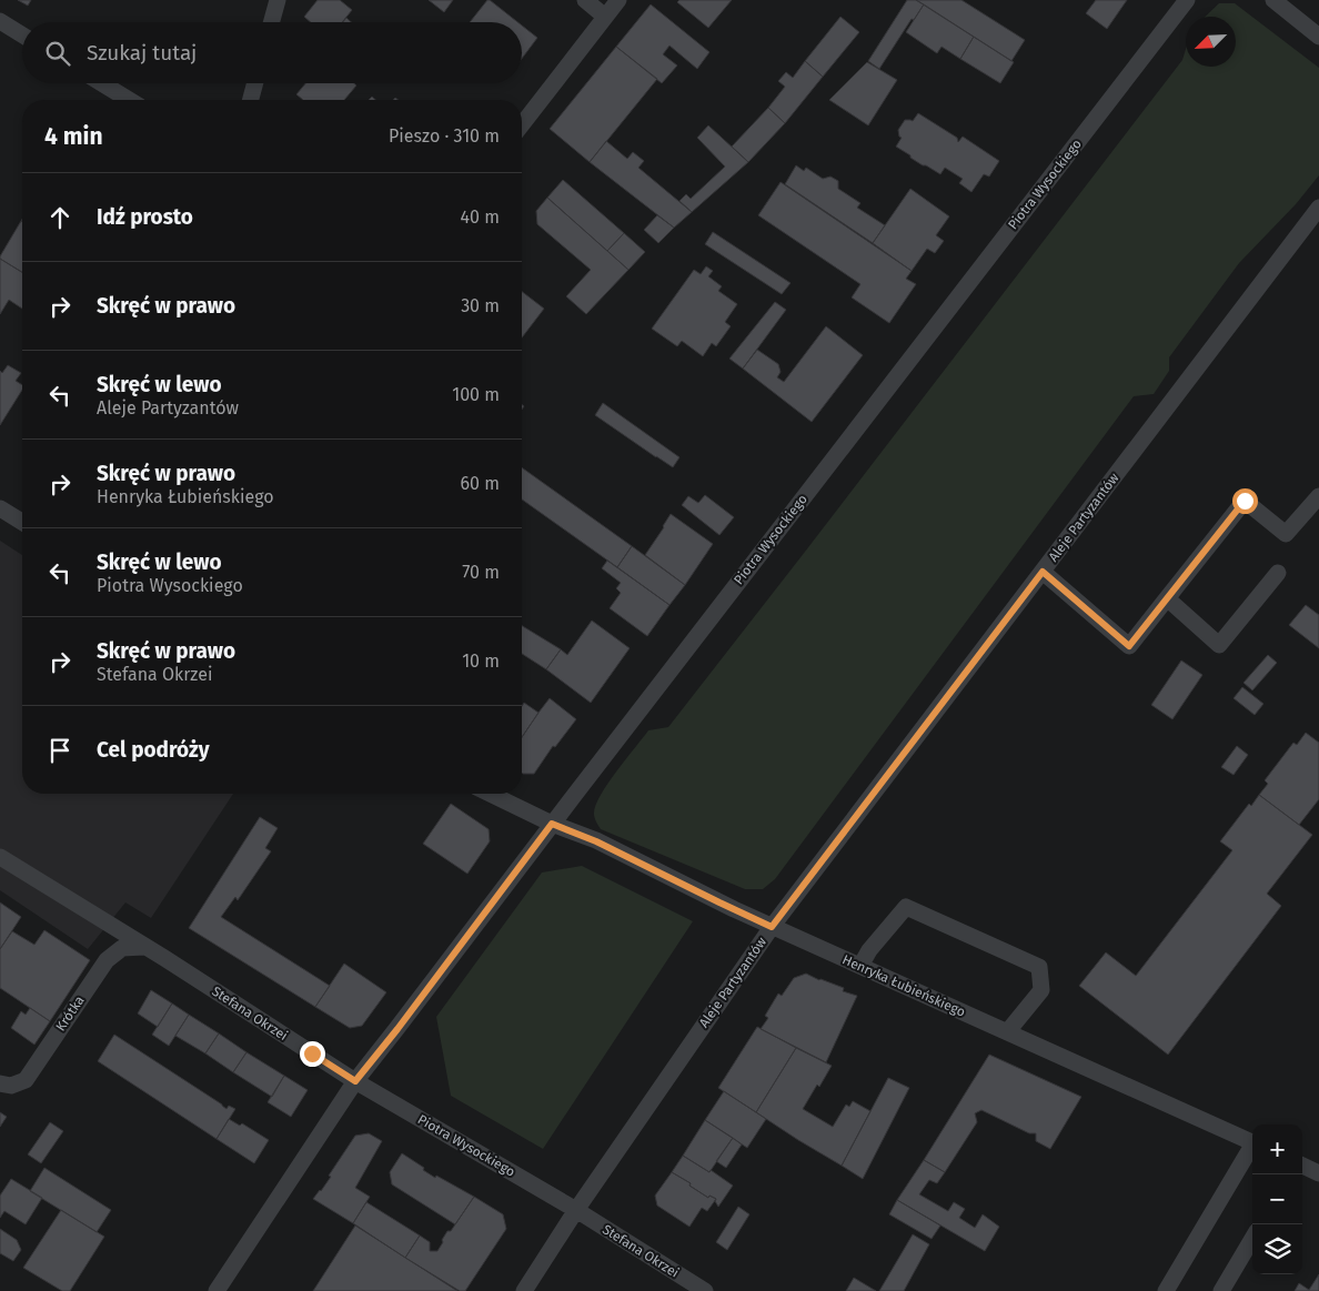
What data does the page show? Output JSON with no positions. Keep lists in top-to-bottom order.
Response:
{
  "streets": {
    "street": [
      "Piotra Wysockiego",
      "Aleje Partyzantów",
      "Henryka Łubieńskiego",
      "Krótka",
      "Stefana Okrzei"
    ]
  },
  "crossings": [
    ["Piotra Wysockiego", "Aleje Partyzantów"],
    ["Piotra Wysockiego", "Henryka Łubieńskiego"],
    ["Piotra Wysockiego", "Stefana Okrzei"],
    ["Aleje Partyzantów", "Henryka Łubieńskiego"],
    ["Aleje Partyzantów", "Stefana Okrzei"],
    ["Krótka", "Stefana Okrzei"]
  ],
  "north": "bottom left",
  "page": {
    "search": "Szukaj tutaj",
    "heading": ["4 min", "Pieszo · 310 m"],
    "list": [
      ["Idź prosto", "40 m"],
      ["Skręć w prawo", "30 m"],
      ["Skręć w lewo", "Aleje Partyzantów", "100 m"],
      ["Skręć w prawo", "Henryka Łubieńskiego", "60 m"],
      ["Skręć w lewo", "Piotra Wysockiego", "70 m"],
      ["Skręć w prawo", "Stefana Okrzei", "10 m"],
      "Cel podróży"
    ],
    "map_buttons": ["+", "−"]
  }
}
